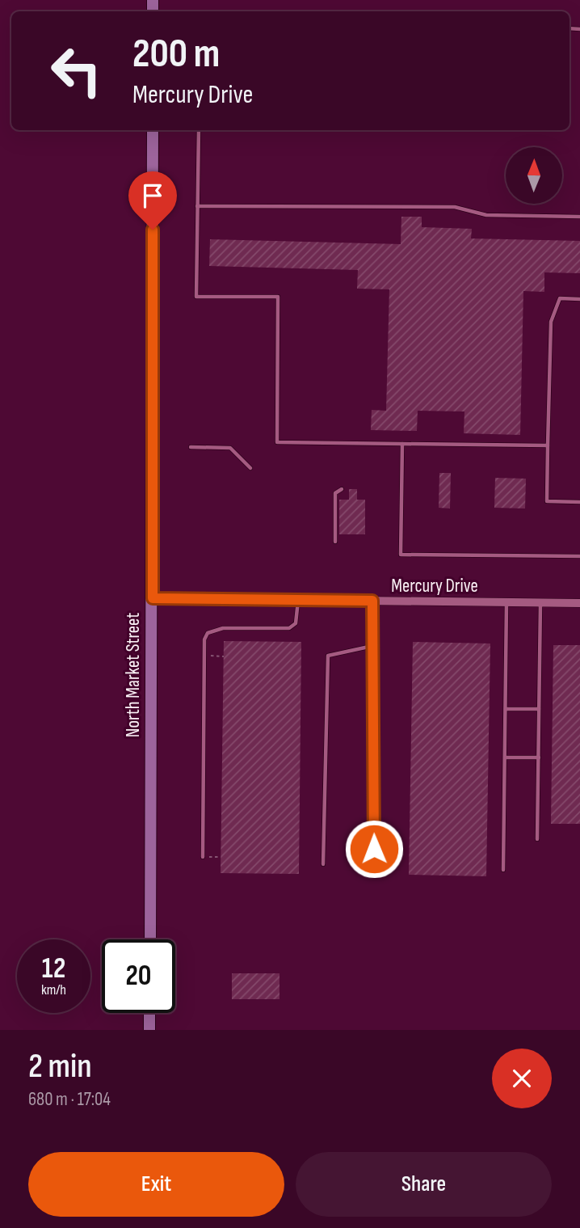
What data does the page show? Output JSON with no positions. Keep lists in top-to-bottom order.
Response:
{
  "streets": {
    "main road": ["North Market Street"],
    "street": ["Mercury Drive"]
  },
  "crossings": [
    ["Mercury Drive", "North Market Street"]
  ],
  "north": "top",
  "page": {
    "turn": ["200 m", "Mercury Drive"],
    "speed": "12 km/h",
    "limit": "20",
    "heading": ["2 min", "680 m · 17:04"],
    "buttons": ["Exit", "Share"]
  }
}
